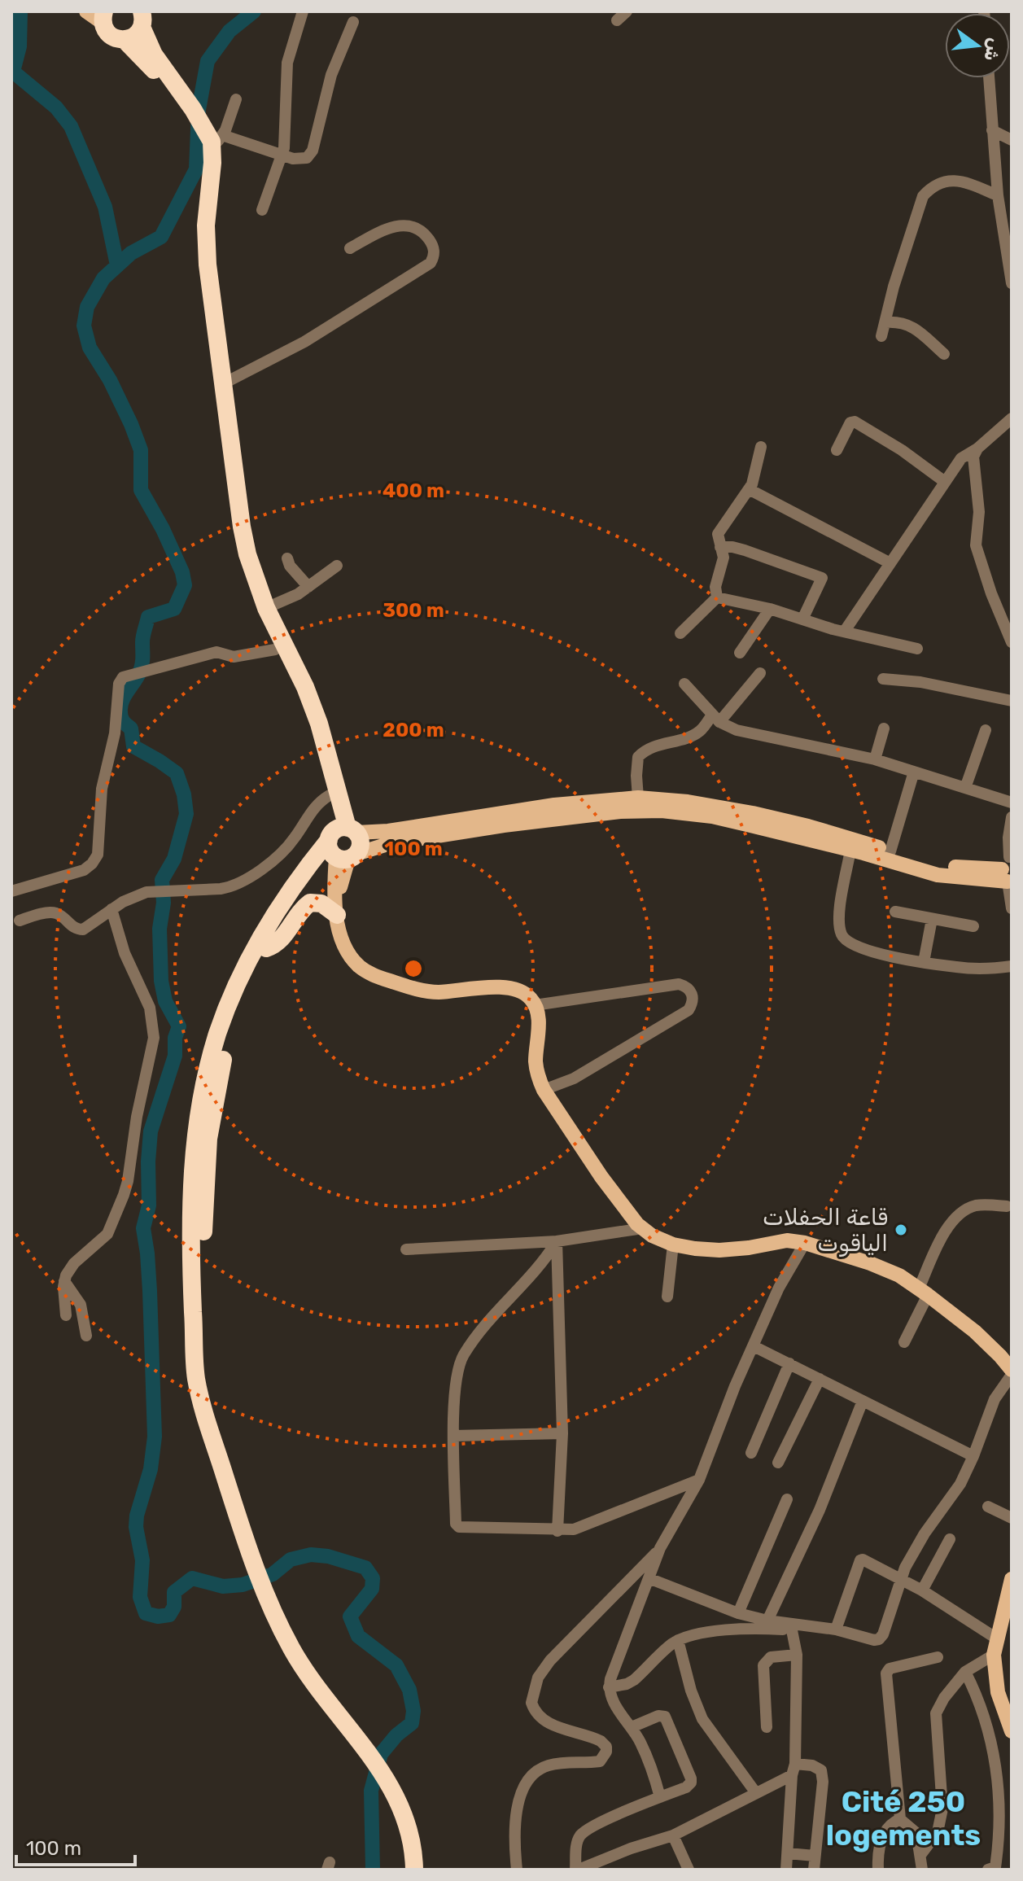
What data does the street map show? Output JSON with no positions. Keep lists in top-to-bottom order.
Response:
{
  "districts": ["Cité 250 logements"],
  "places": ["قاعة الحفلات الياقوت"],
  "scale_bar": "100 m",
  "north": "right",
  "rings": [
    "400 m",
    "300 m",
    "200 m",
    "100 m"
  ]
}
